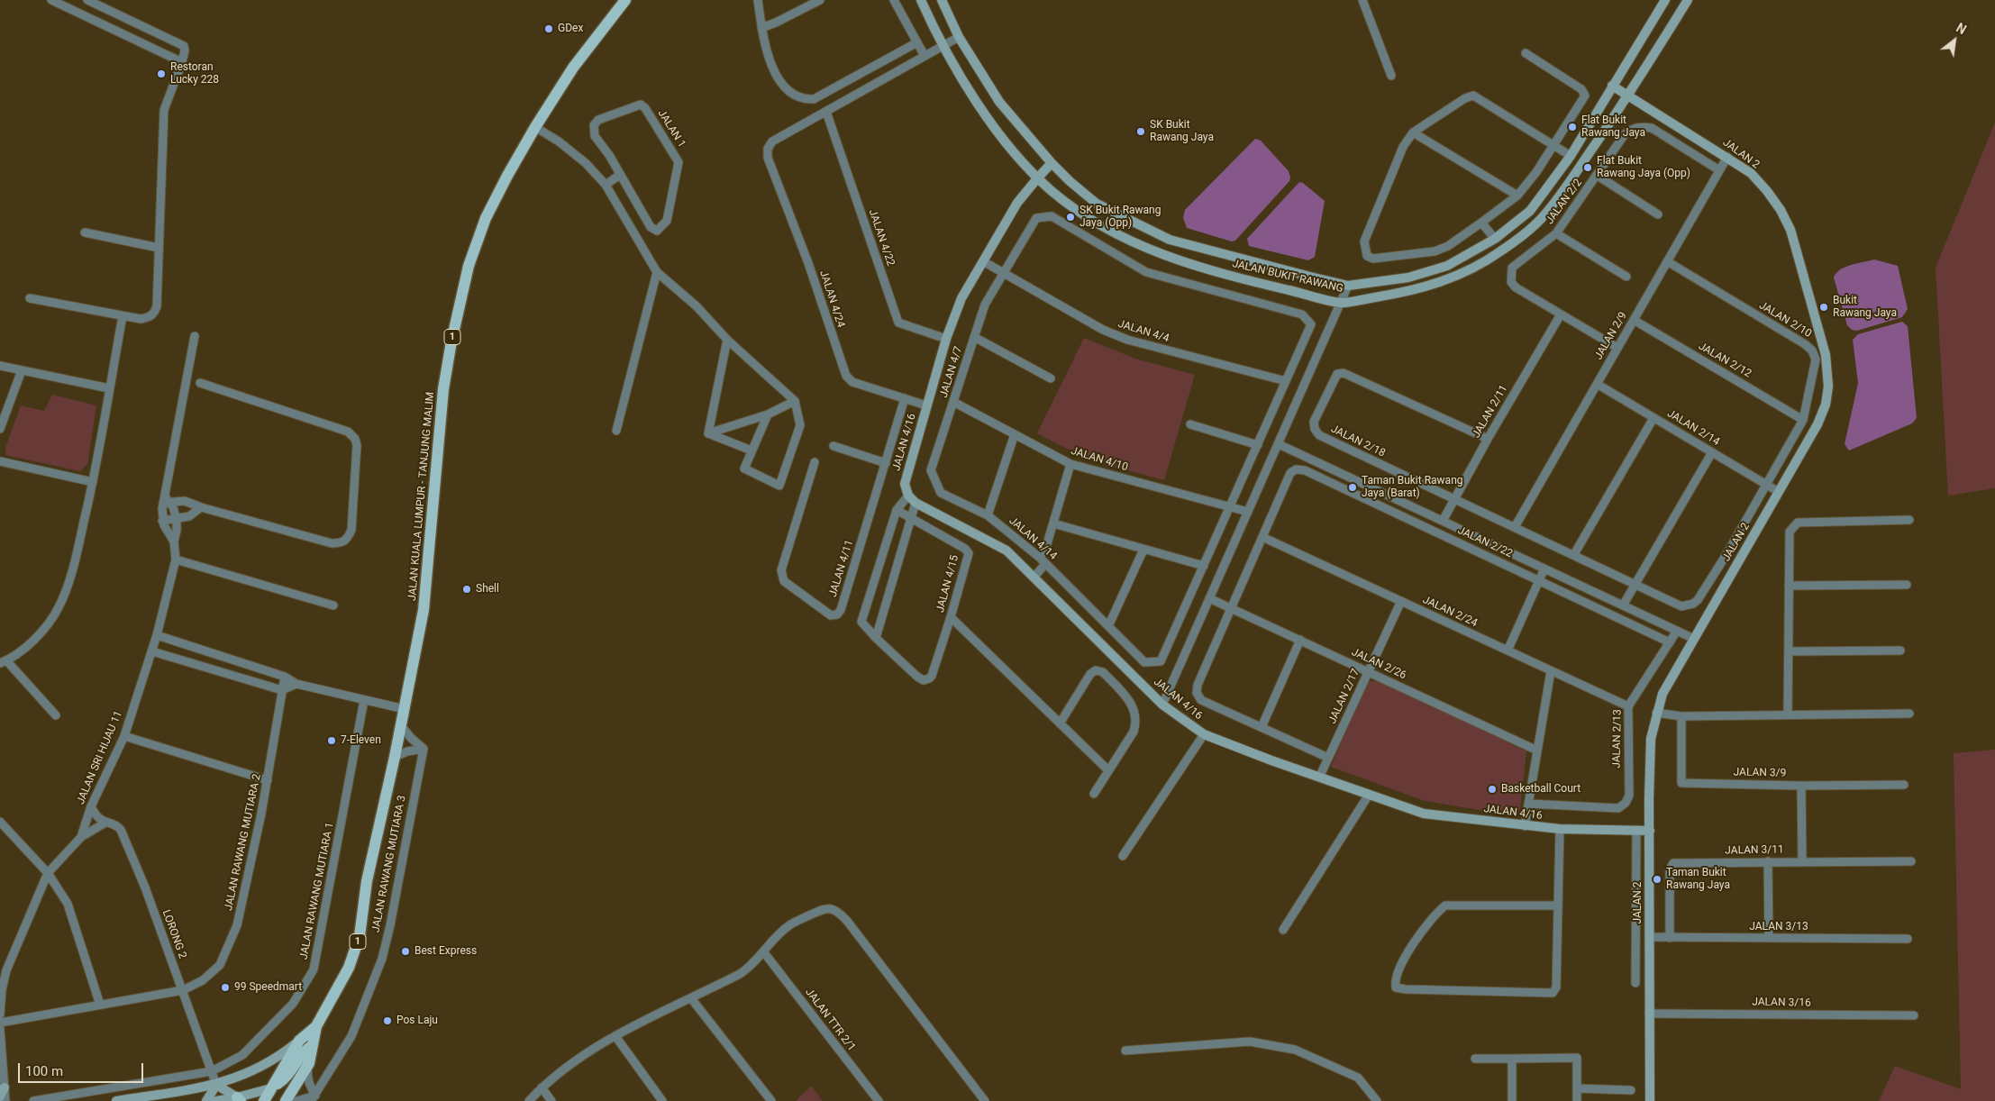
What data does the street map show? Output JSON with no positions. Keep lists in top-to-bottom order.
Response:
{
  "streets": {
    "main road": ["1", "JALAN KUALA LUMPUR - TANJUNG MALIM"],
    "street": [
      "JALAN 1",
      "JALAN 2",
      "JALAN 2/2",
      "JALAN 4/22",
      "JALAN BUKIT RAWANG",
      "JALAN 4/24",
      "JALAN 2/10",
      "JALAN 4/4",
      "JALAN 2/9",
      "JALAN 2/12",
      "JALAN 4/7",
      "JALAN 2/11",
      "JALAN 2/14",
      "JALAN 2/18",
      "JALAN 4/16",
      "JALAN 4/10",
      "JALAN 4/14",
      "JALAN 2/22",
      "JALAN 4/11",
      "JALAN 4/15",
      "JALAN 2/24",
      "JALAN 2/26",
      "JALAN 2/17",
      "JALAN 2/13",
      "JALAN SRI HIJAU 11",
      "JALAN 3/9",
      "JALAN RAWANG MUTIARA 2",
      "JALAN 3/11",
      "JALAN RAWANG MUTIARA 3",
      "JALAN RAWANG MUTIARA 1",
      "JALAN 3/13",
      "LORONG 2",
      "JALAN 3/16",
      "JALAN TTR 2/1"
    ]
  },
  "crossings": [
    ["JALAN 2", "JALAN BUKIT RAWANG"],
    ["JALAN 2", "JALAN 2/9"],
    ["JALAN 2", "JALAN 2/14"],
    ["JALAN 2", "JALAN 4/16"],
    ["JALAN 2", "JALAN 3/13"],
    ["JALAN 2", "JALAN 3/16"],
    ["JALAN 2/2", "JALAN 2/9"],
    ["JALAN 2/2", "JALAN 2/11"],
    ["JALAN 4/22", "JALAN 4/24"],
    ["JALAN 4/22", "JALAN 4/16"],
    ["JALAN BUKIT RAWANG", "JALAN 4/16"],
    ["JALAN 4/24", "JALAN 4/16"],
    ["JALAN 4/24", "JALAN 4/11"],
    ["JALAN 2/10", "JALAN 2/9"],
    ["JALAN 2/10", "JALAN 2/12"],
    ["JALAN 2/10", "JALAN 2/11"],
    ["JALAN 2/10", "JALAN 2/14"],
    ["JALAN 2/10", "JALAN 2/18"],
    ["JALAN 4/4", "JALAN 4/7"],
    ["JALAN 4/4", "JALAN 4/16"],
    ["JALAN 2/9", "JALAN 2/12"],
    ["JALAN 2/9", "JALAN 2/14"],
    ["1", "JALAN KUALA LUMPUR - TANJUNG MALIM"],
    ["JALAN 4/7", "JALAN 4/10"],
    ["JALAN 4/7", "JALAN 4/14"],
    ["JALAN 2/11", "JALAN 2/18"],
    ["JALAN 4/16", "JALAN 2/17"],
    ["JALAN 2/22", "JALAN 2/24"],
    ["JALAN 2/22", "JALAN 2/13"],
    ["JALAN 2/24", "JALAN 2/17"],
    ["JALAN 2/24", "JALAN 2/13"],
    ["JALAN 2/26", "JALAN 2/17"],
    ["JALAN SRI HIJAU 11", "LORONG 2"],
    ["JALAN RAWANG MUTIARA 2", "LORONG 2"],
    ["JALAN 3/11", "JALAN 3/13"],
    ["JALAN RAWANG MUTIARA 1", "LORONG 2"]
  ],
  "places": [
    "GDex",
    "Restoran Lucky 228",
    "Flat Bukit Rawang Jaya",
    "SK Bukit Rawang Jaya",
    "Flat Bukit Rawang Jaya (Opp)",
    "SK Bukit Rawang Jaya (Opp)",
    "Bukit Rawang Jaya",
    "Taman Bukit Rawang Jaya (Barat)",
    "Shell",
    "7-Eleven",
    "Basketball Court",
    "Taman Bukit Rawang Jaya",
    "Best Express",
    "99 Speedmart",
    "Pos Laju"
  ],
  "scale_bar": "100 m",
  "north": "top right"
}
